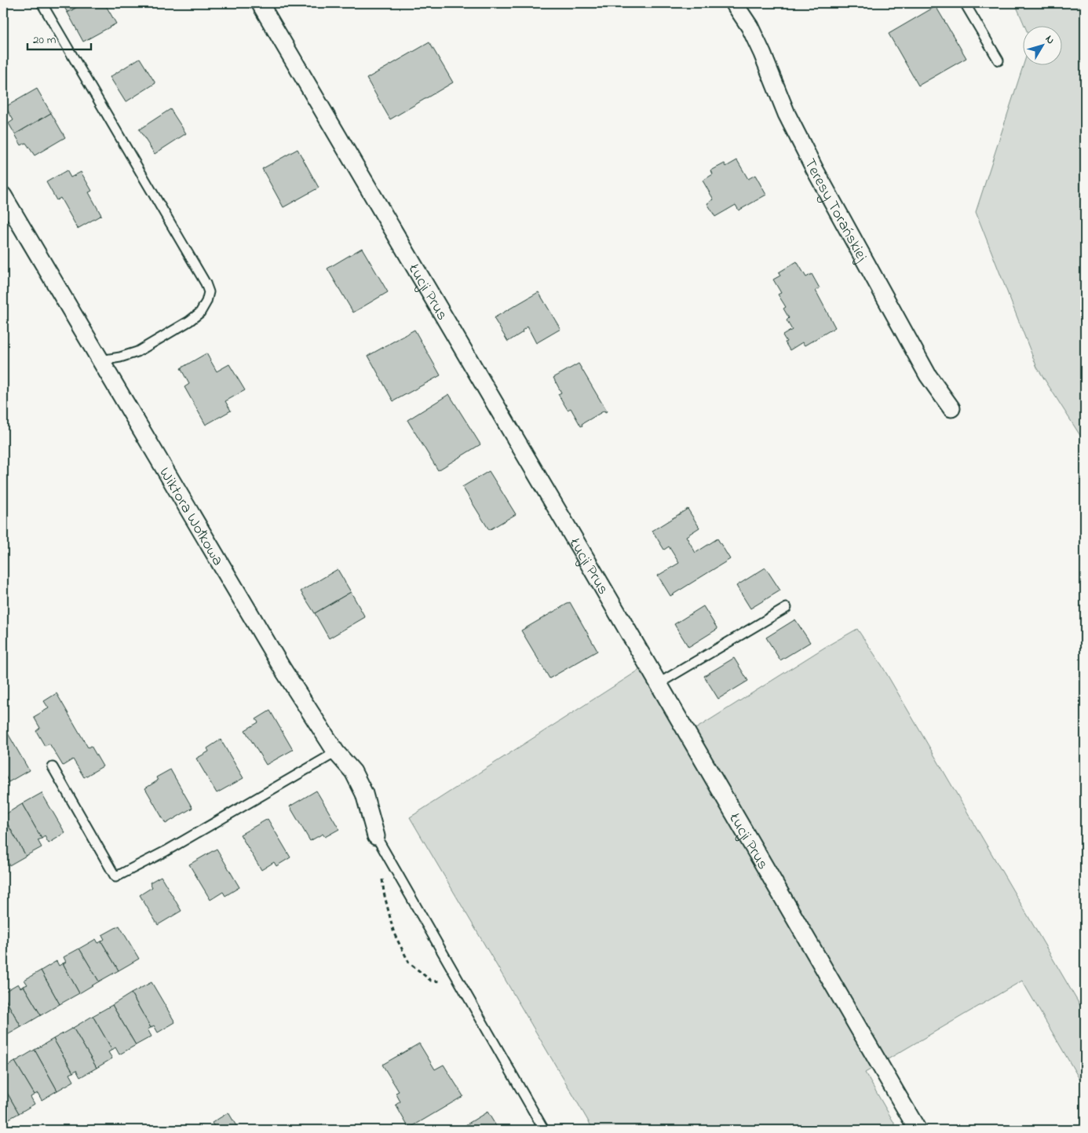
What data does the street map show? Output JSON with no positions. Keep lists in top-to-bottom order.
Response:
{
  "streets": {
    "street": ["Teresy Torańskiej", "Łucji Prus", "Wiktora Wołkowa"]
  },
  "scale_bar": "20 m",
  "north": "top right"
}
